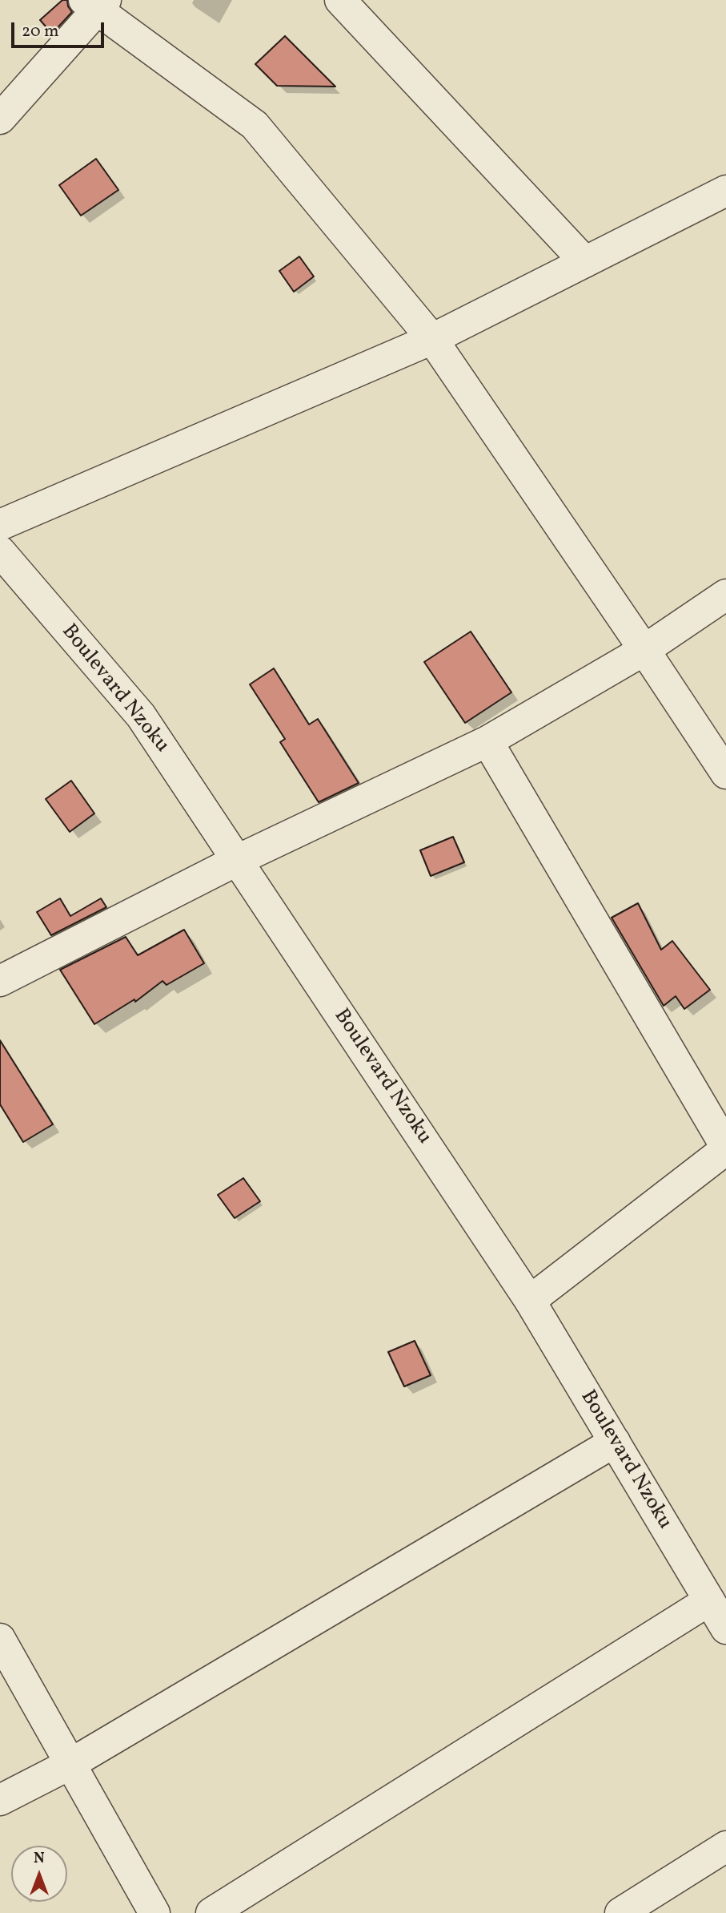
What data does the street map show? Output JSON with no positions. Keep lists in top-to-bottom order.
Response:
{
  "streets": {
    "street": ["Boulevard Nzoku"]
  },
  "scale_bar": "20 m",
  "north": "top"
}
